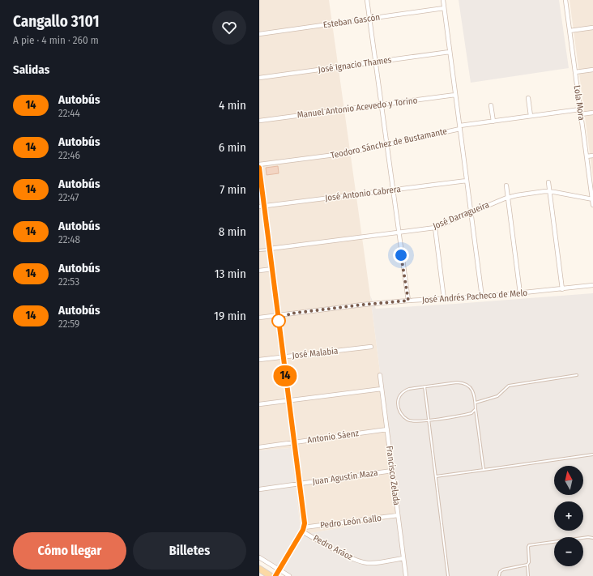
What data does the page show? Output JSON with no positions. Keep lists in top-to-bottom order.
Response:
{
  "streets": {
    "street": [
      "Esteban Gascón",
      "José Ignacio Thames",
      "Lola Mora",
      "Manuel Antonio Acevedo y Torino",
      "Teodoro Sánchez de Bustamante",
      "José Antonio Cabrera",
      "José Darragueira",
      "José Andrés Pacheco de Melo",
      "José Malabia",
      "Antonio Sáenz",
      "Francisco Zelada",
      "Juan Agustín Maza",
      "Pedro León Gallo",
      "Pedro Aráoz"
    ]
  },
  "crossings": [
    ["Lola Mora", "Teodoro Sánchez de Bustamante"],
    ["Lola Mora", "José Darragueira"],
    ["Antonio Sáenz", "Francisco Zelada"],
    ["Francisco Zelada", "Juan Agustín Maza"],
    ["Francisco Zelada", "Pedro León Gallo"],
    ["Francisco Zelada", "Pedro Aráoz"],
    ["Pedro León Gallo", "Pedro Aráoz"]
  ],
  "lines": ["bus line 14"],
  "north": "top",
  "page": {
    "heading": [
      ["Cangallo 3101", "A pie · 4 min · 260 m"],
      "Salidas"
    ],
    "on_map": "14",
    "list": [
      {
        "mark": "14",
        "name": "Autobús",
        "note": "22:44",
        "value": "4 min"
      },
      {
        "mark": "14",
        "name": "Autobús",
        "note": "22:46",
        "value": "6 min"
      },
      {
        "mark": "14",
        "name": "Autobús",
        "note": "22:47",
        "value": "7 min"
      },
      {
        "mark": "14",
        "name": "Autobús",
        "note": "22:48",
        "value": "8 min"
      },
      {
        "mark": "14",
        "name": "Autobús",
        "note": "22:53",
        "value": "13 min"
      },
      {
        "mark": "14",
        "name": "Autobús",
        "note": "22:59",
        "value": "19 min"
      }
    ],
    "map_buttons": ["+", "−"],
    "buttons": ["Cómo llegar", "Billetes"]
  }
}
